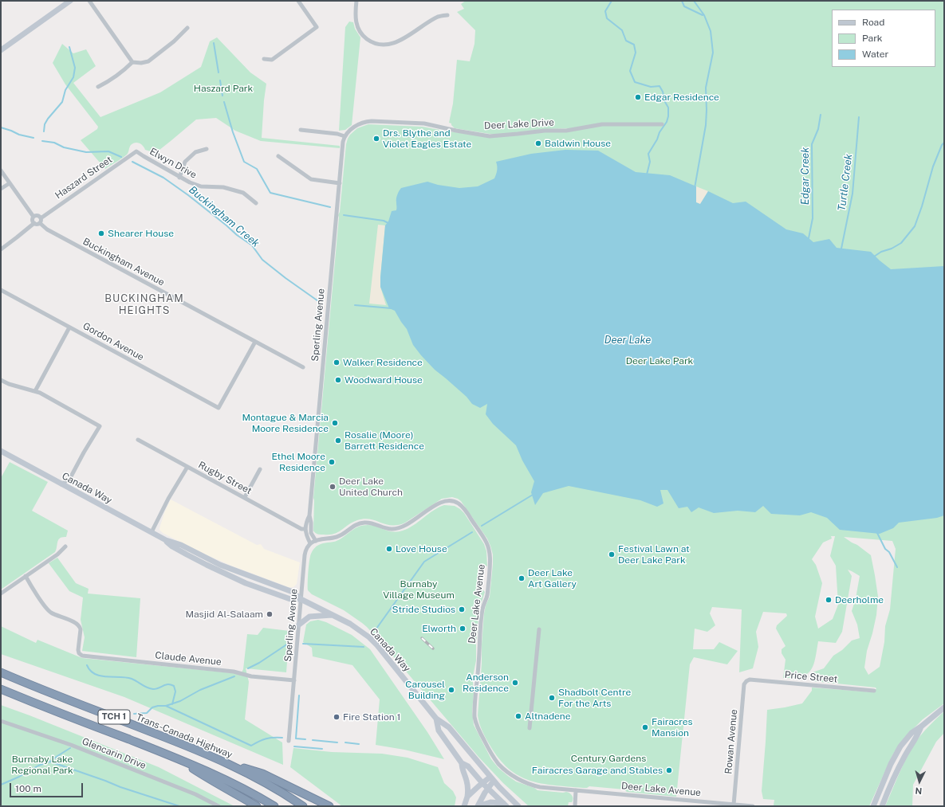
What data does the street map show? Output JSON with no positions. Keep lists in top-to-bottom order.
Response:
{
  "streets": {
    "highway": ["TCH 1", "Trans-Canada Highway"],
    "main road": ["Canada Way"],
    "street": [
      "Deer Lake Drive",
      "Elwyn Drive",
      "Haszard Street",
      "Buckingham Avenue",
      "Sperling Avenue",
      "Gordon Avenue",
      "Rugby Street",
      "Deer Lake Avenue",
      "Claude Avenue",
      "Price Street",
      "Rowan Avenue",
      "Glencarin Drive"
    ]
  },
  "crossings": [
    ["Deer Lake Drive", "Sperling Avenue"],
    ["Elwyn Drive", "Haszard Street"],
    ["Haszard Street", "Buckingham Avenue"],
    ["Buckingham Avenue", "Gordon Avenue"],
    ["Sperling Avenue", "Rugby Street"],
    ["Sperling Avenue", "Canada Way"],
    ["Sperling Avenue", "Deer Lake Avenue"],
    ["Sperling Avenue", "Claude Avenue"],
    ["Deer Lake Avenue", "Rowan Avenue"],
    ["Price Street", "Rowan Avenue"]
  ],
  "districts": ["BUCKINGHAM HEIGHTS"],
  "water": [
    "Edgar Creek",
    "Turtle Creek",
    "Buckingham Creek",
    "Deer Lake"
  ],
  "parks": [
    "Haszard Park",
    "Deer Lake Park",
    "Burnaby Village Museum",
    "Century Gardens",
    "Burnaby Lake Regional Park"
  ],
  "places": [
    "Edgar Residence",
    "Drs. Blythe and Violet Eagles Estate",
    "Baldwin House",
    "Shearer House",
    "Walker Residence",
    "Woodward House",
    "Montague & Marcia Moore Residence",
    "Rosalie (Moore) Barrett Residence",
    "Ethel Moore Residence",
    "Deer Lake United Church",
    "Love House",
    "Festival Lawn at Deer Lake Park",
    "Deer Lake Art Gallery",
    "Deerholme",
    "Stride Studios",
    "Masjid Al-Salaam",
    "Elworth",
    "Anderson Residence",
    "Carousel Building",
    "Shadbolt Centre For the Arts",
    "Altnadene",
    "Fire Station 1",
    "Fairacres Mansion",
    "Fairacres Garage and Stables"
  ],
  "legend": ["Road", "Park", "Water"],
  "scale_bar": "100 m",
  "north": "bottom"
}
